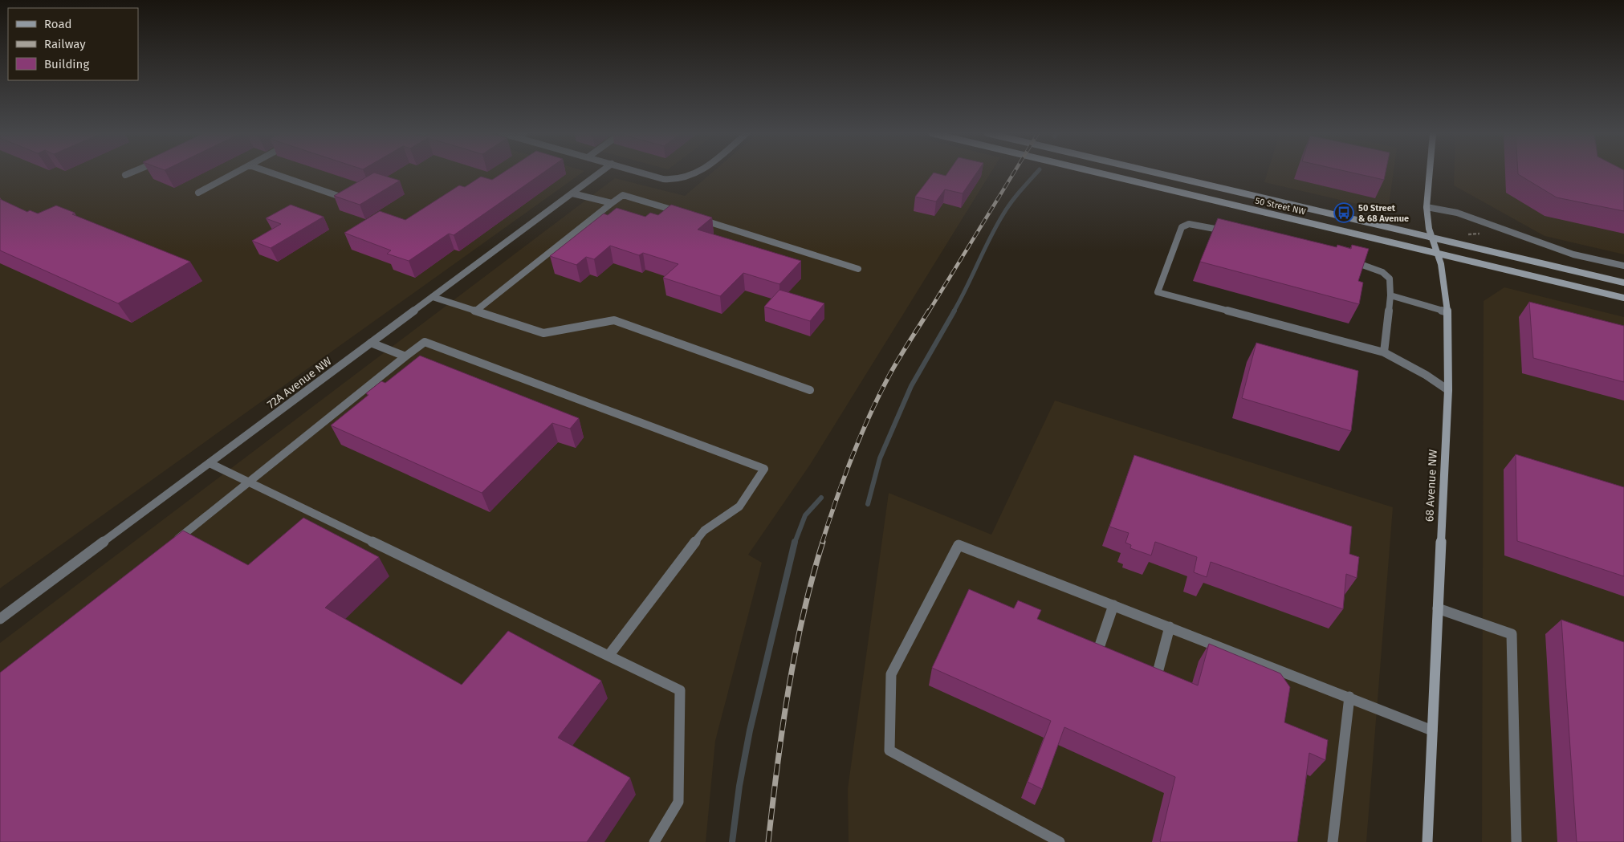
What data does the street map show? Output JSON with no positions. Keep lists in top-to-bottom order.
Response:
{
  "streets": {
    "main road": ["50 Street NW", "68 Avenue NW"],
    "street": ["72A Avenue NW"]
  },
  "crossings": [
    ["50 Street NW", "68 Avenue NW"]
  ],
  "places": {
    "bus stop": ["50 Street & 68 Avenue"]
  },
  "legend": ["Road", "Railway", "Building"]
}
